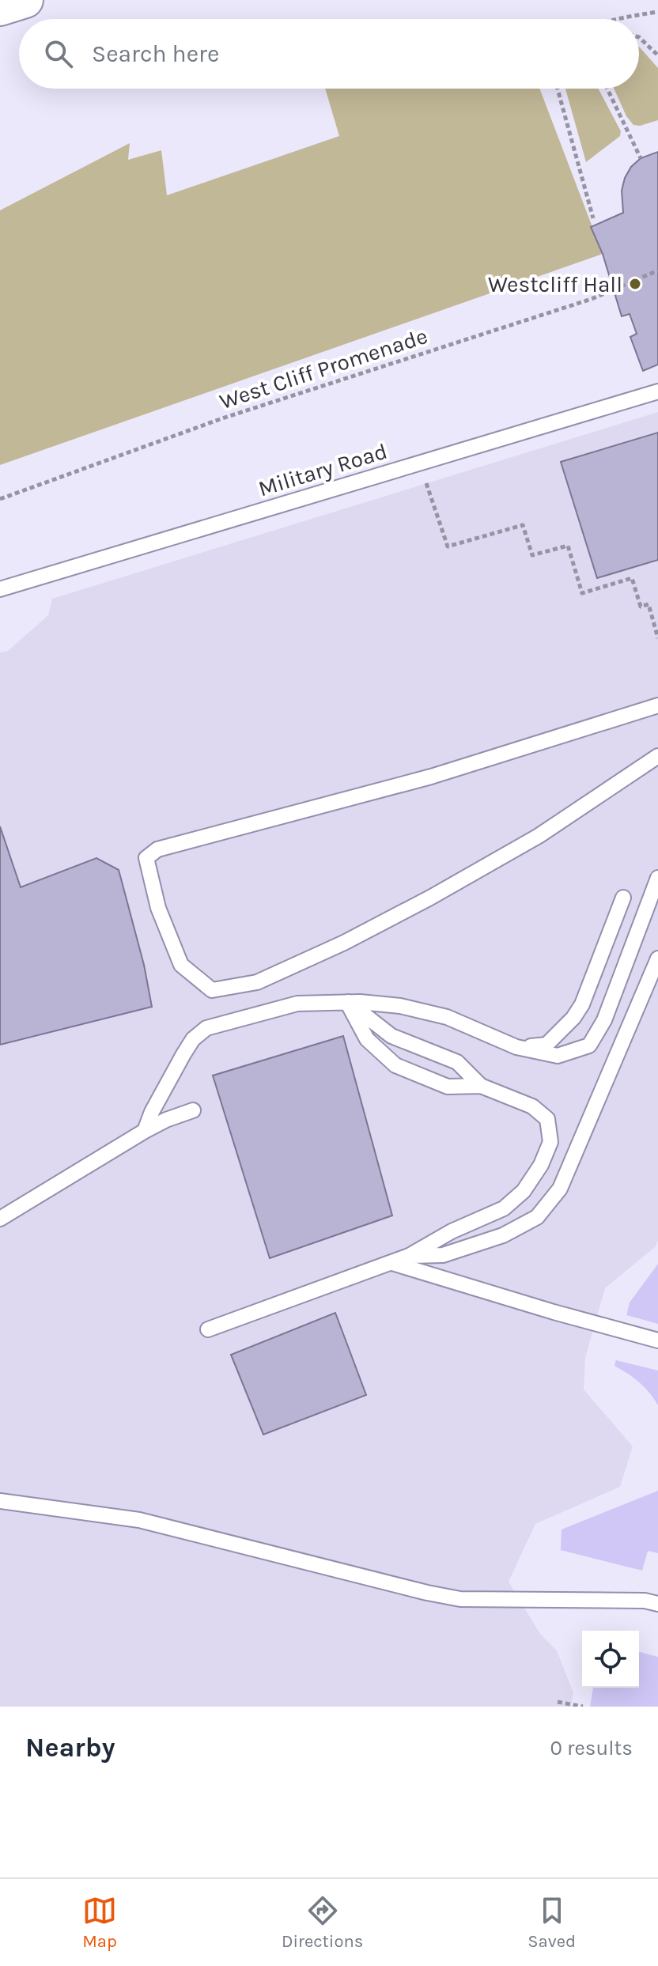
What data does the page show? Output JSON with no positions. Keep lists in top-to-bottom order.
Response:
{
  "streets": {
    "lane": ["Military Road"],
    "path": ["West Cliff Promenade"]
  },
  "places": ["Westcliff Hall"],
  "page": {
    "search": "Search here",
    "heading": ["Nearby", "0 results"],
    "nav": ["Map", "Directions", "Saved"]
  }
}
